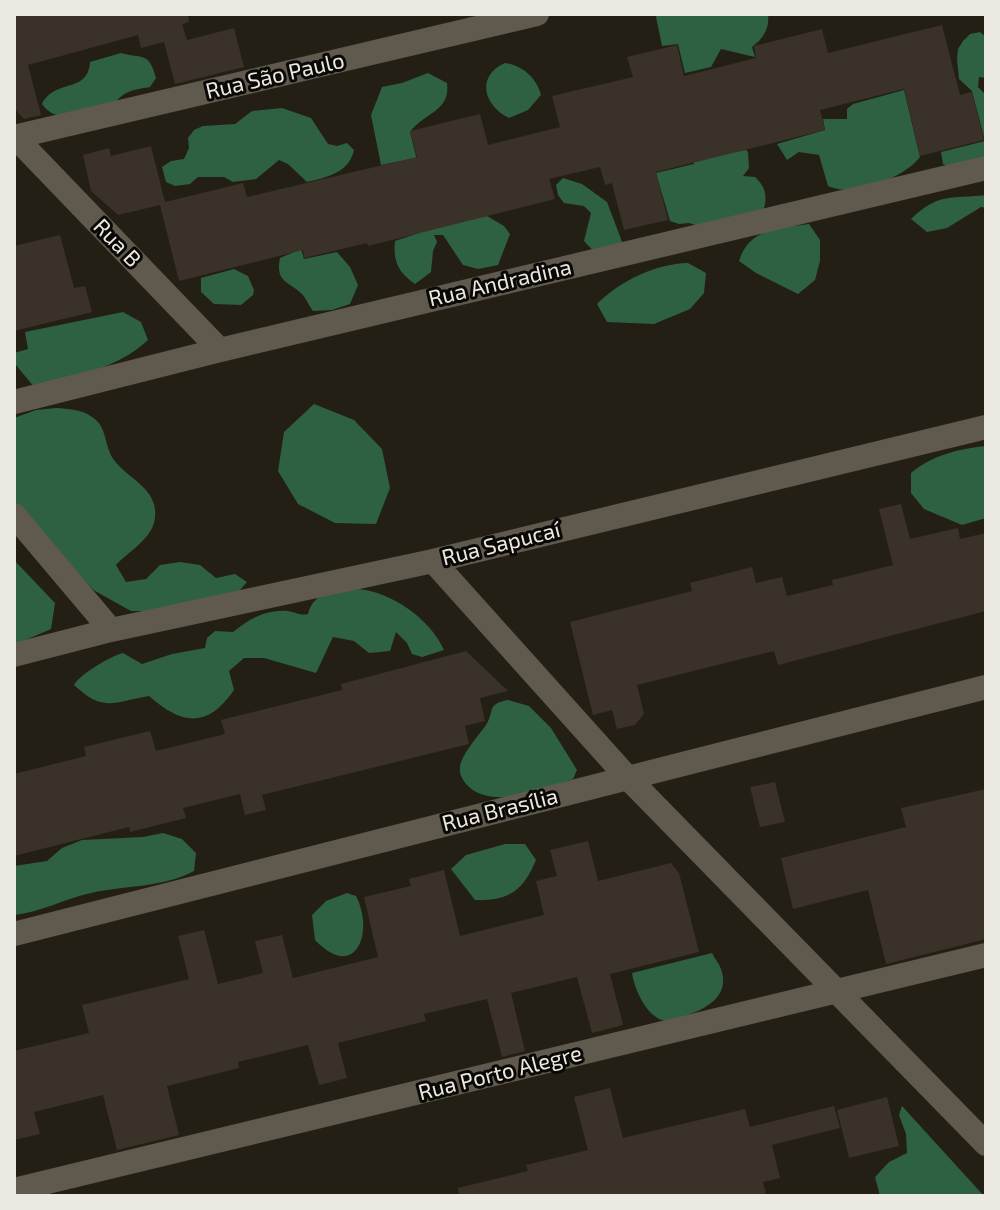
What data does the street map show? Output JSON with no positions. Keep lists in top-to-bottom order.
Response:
{
  "streets": {
    "street": [
      "Rua São Paulo",
      "Rua B",
      "Rua Andradina",
      "Rua Sapucaí",
      "Rua Brasília",
      "Rua Porto Alegre"
    ]
  },
  "crossings": [
    ["Rua São Paulo", "Rua B"],
    ["Rua B", "Rua Andradina"]
  ]
}
